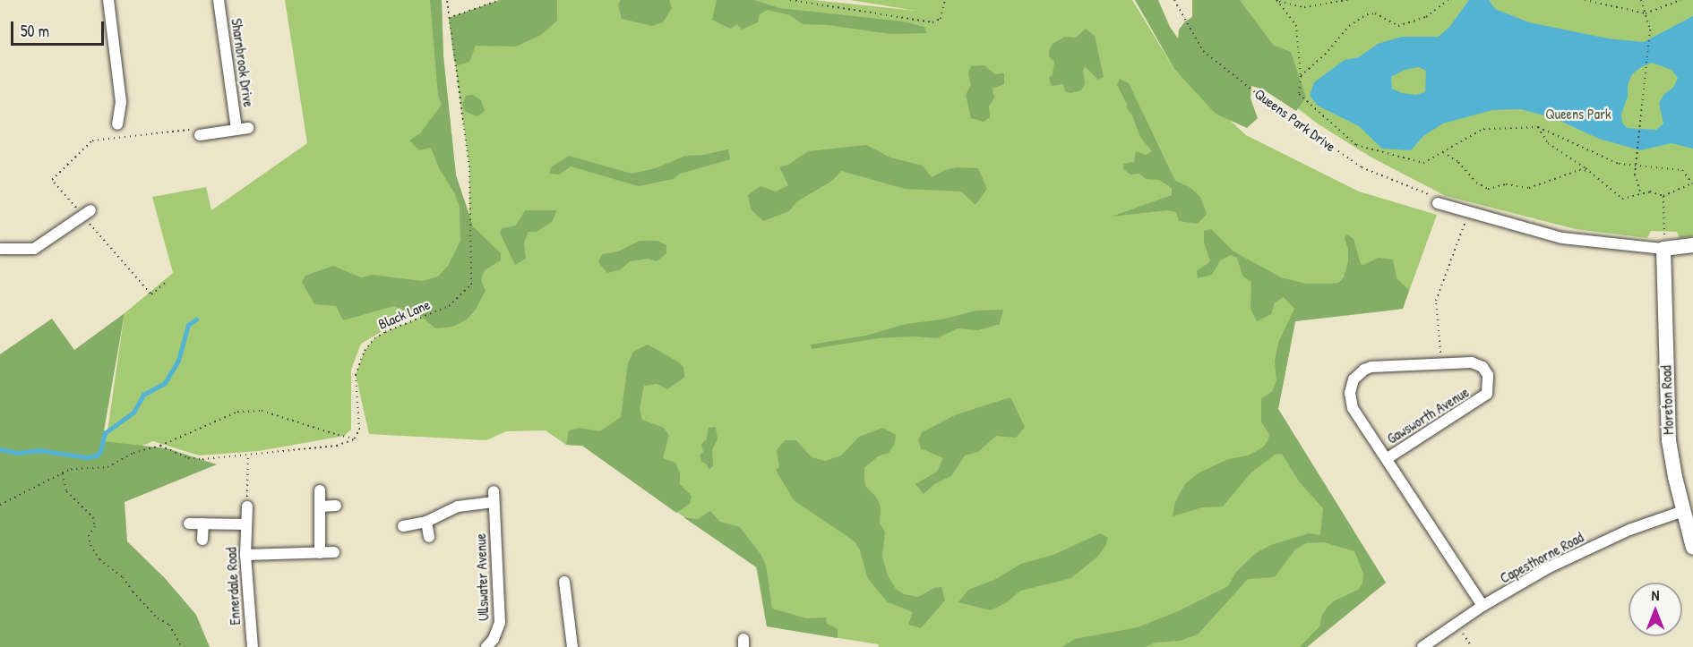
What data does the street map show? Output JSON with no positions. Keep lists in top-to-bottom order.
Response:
{
  "streets": {
    "street": [
      "Sharnbrook Drive",
      "Moreton Road",
      "Gawsworth Avenue",
      "Capesthorne Road",
      "Ullswater Avenue",
      "Ennerdale Road"
    ],
    "path": ["Queens Park Drive", "Black Lane"]
  },
  "crossings": [
    ["Moreton Road", "Capesthorne Road"],
    ["Gawsworth Avenue", "Capesthorne Road"]
  ],
  "parks": ["Queens Park"],
  "scale_bar": "50 m",
  "north": "top"
}
